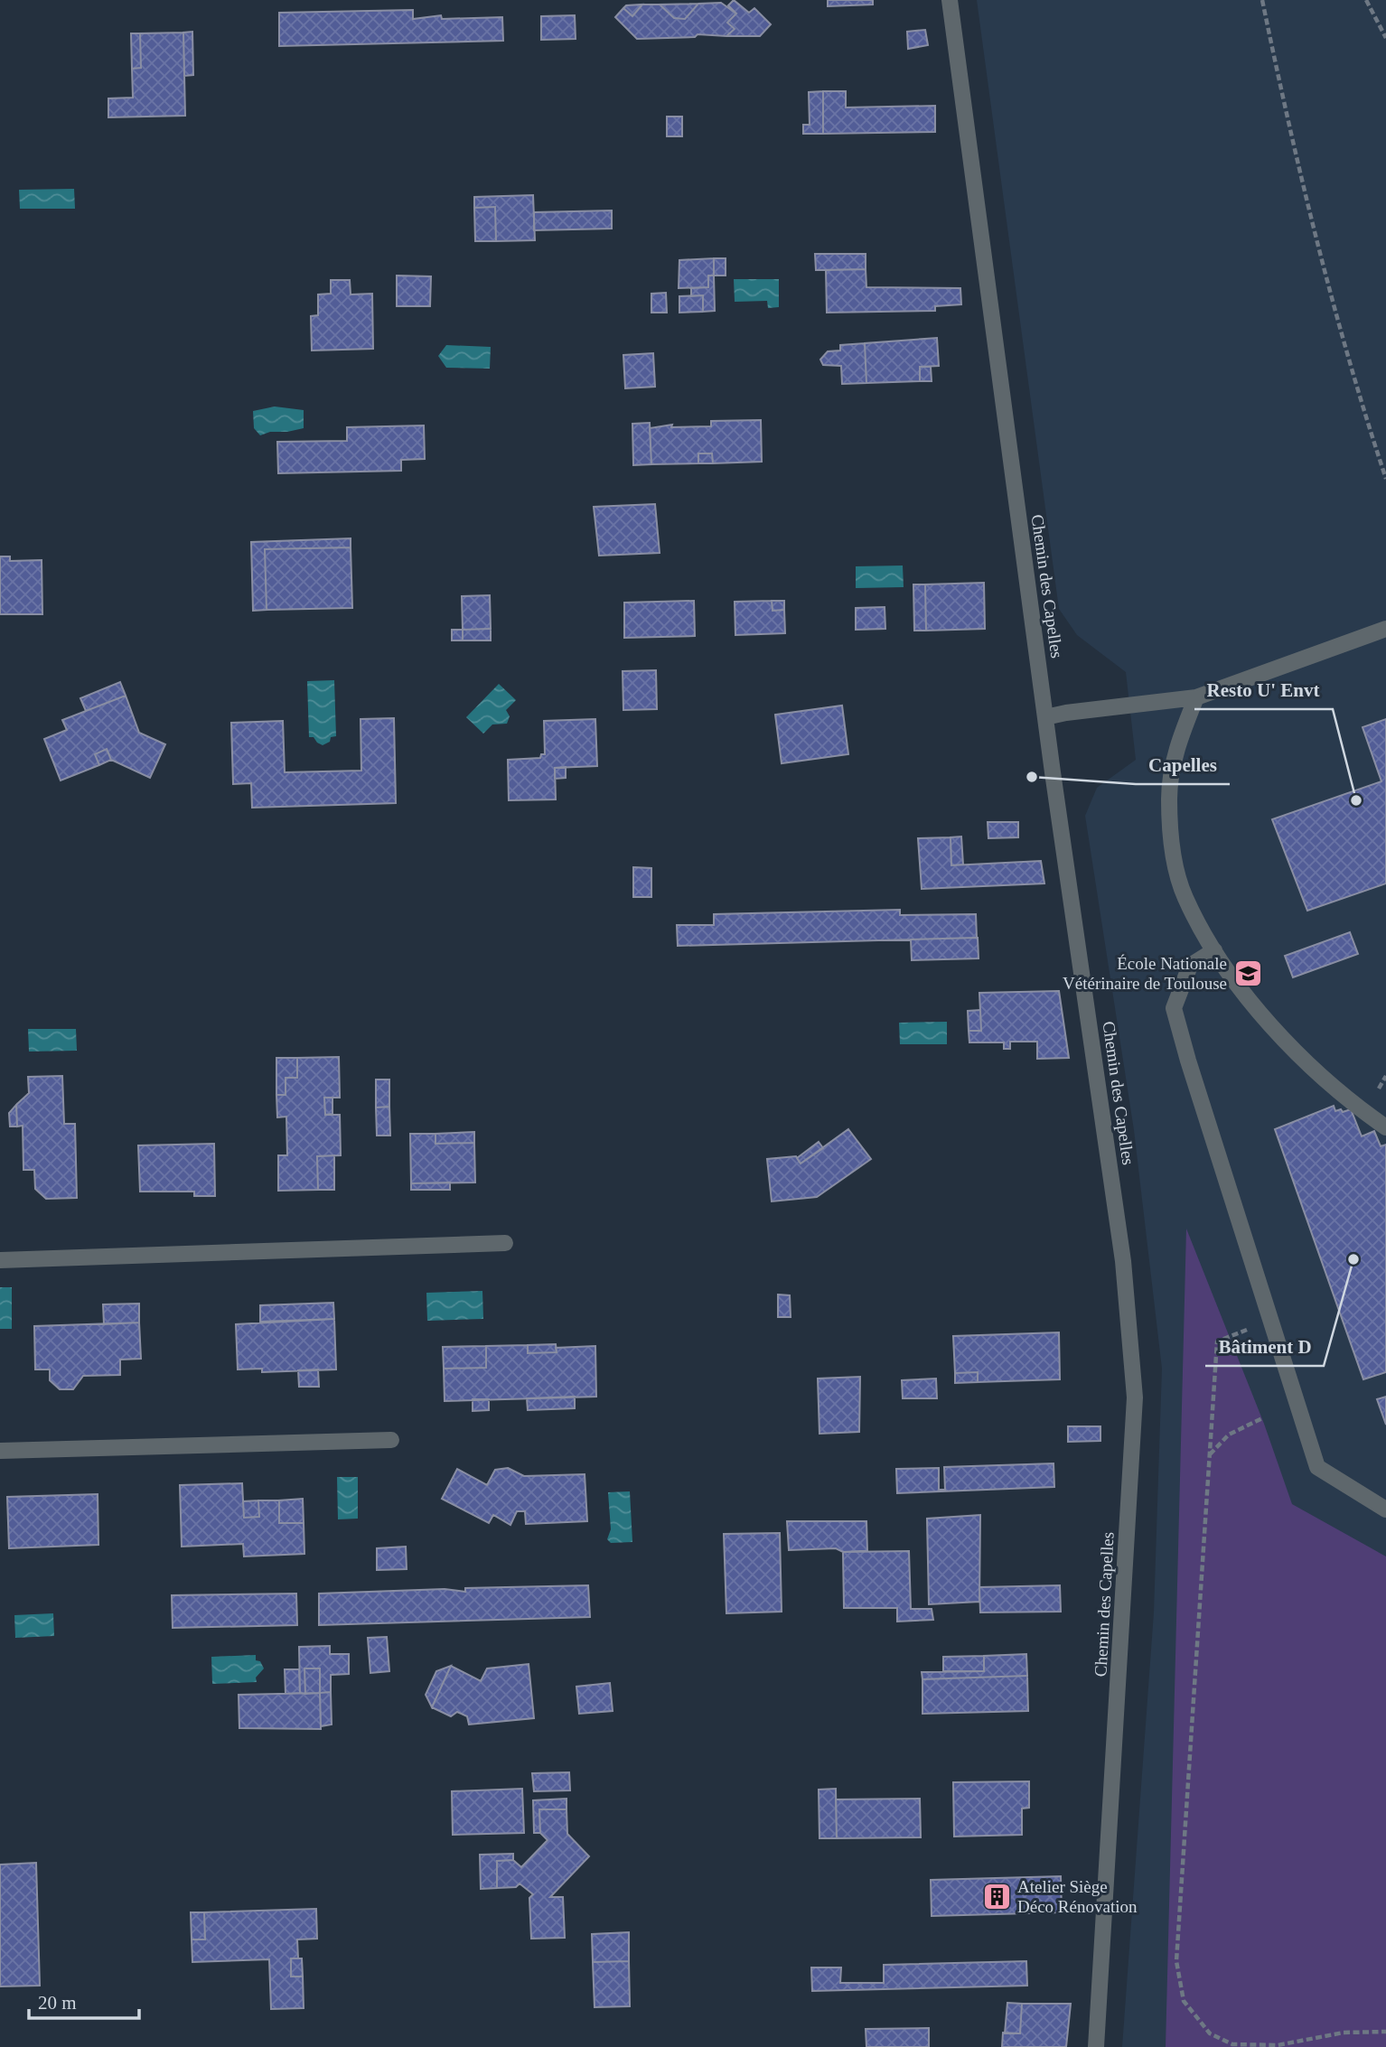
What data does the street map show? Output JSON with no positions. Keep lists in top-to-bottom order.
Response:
{
  "streets": {
    "street": ["Chemin des Capelles"]
  },
  "places": {
    "other": ["Capelles", "Resto U' Envt", "Bâtiment D"],
    "school or university": ["École Nationale Vétérinaire de Toulouse"],
    "building": ["Atelier Siège Déco Rénovation"]
  },
  "scale_bar": "20 m"
}
